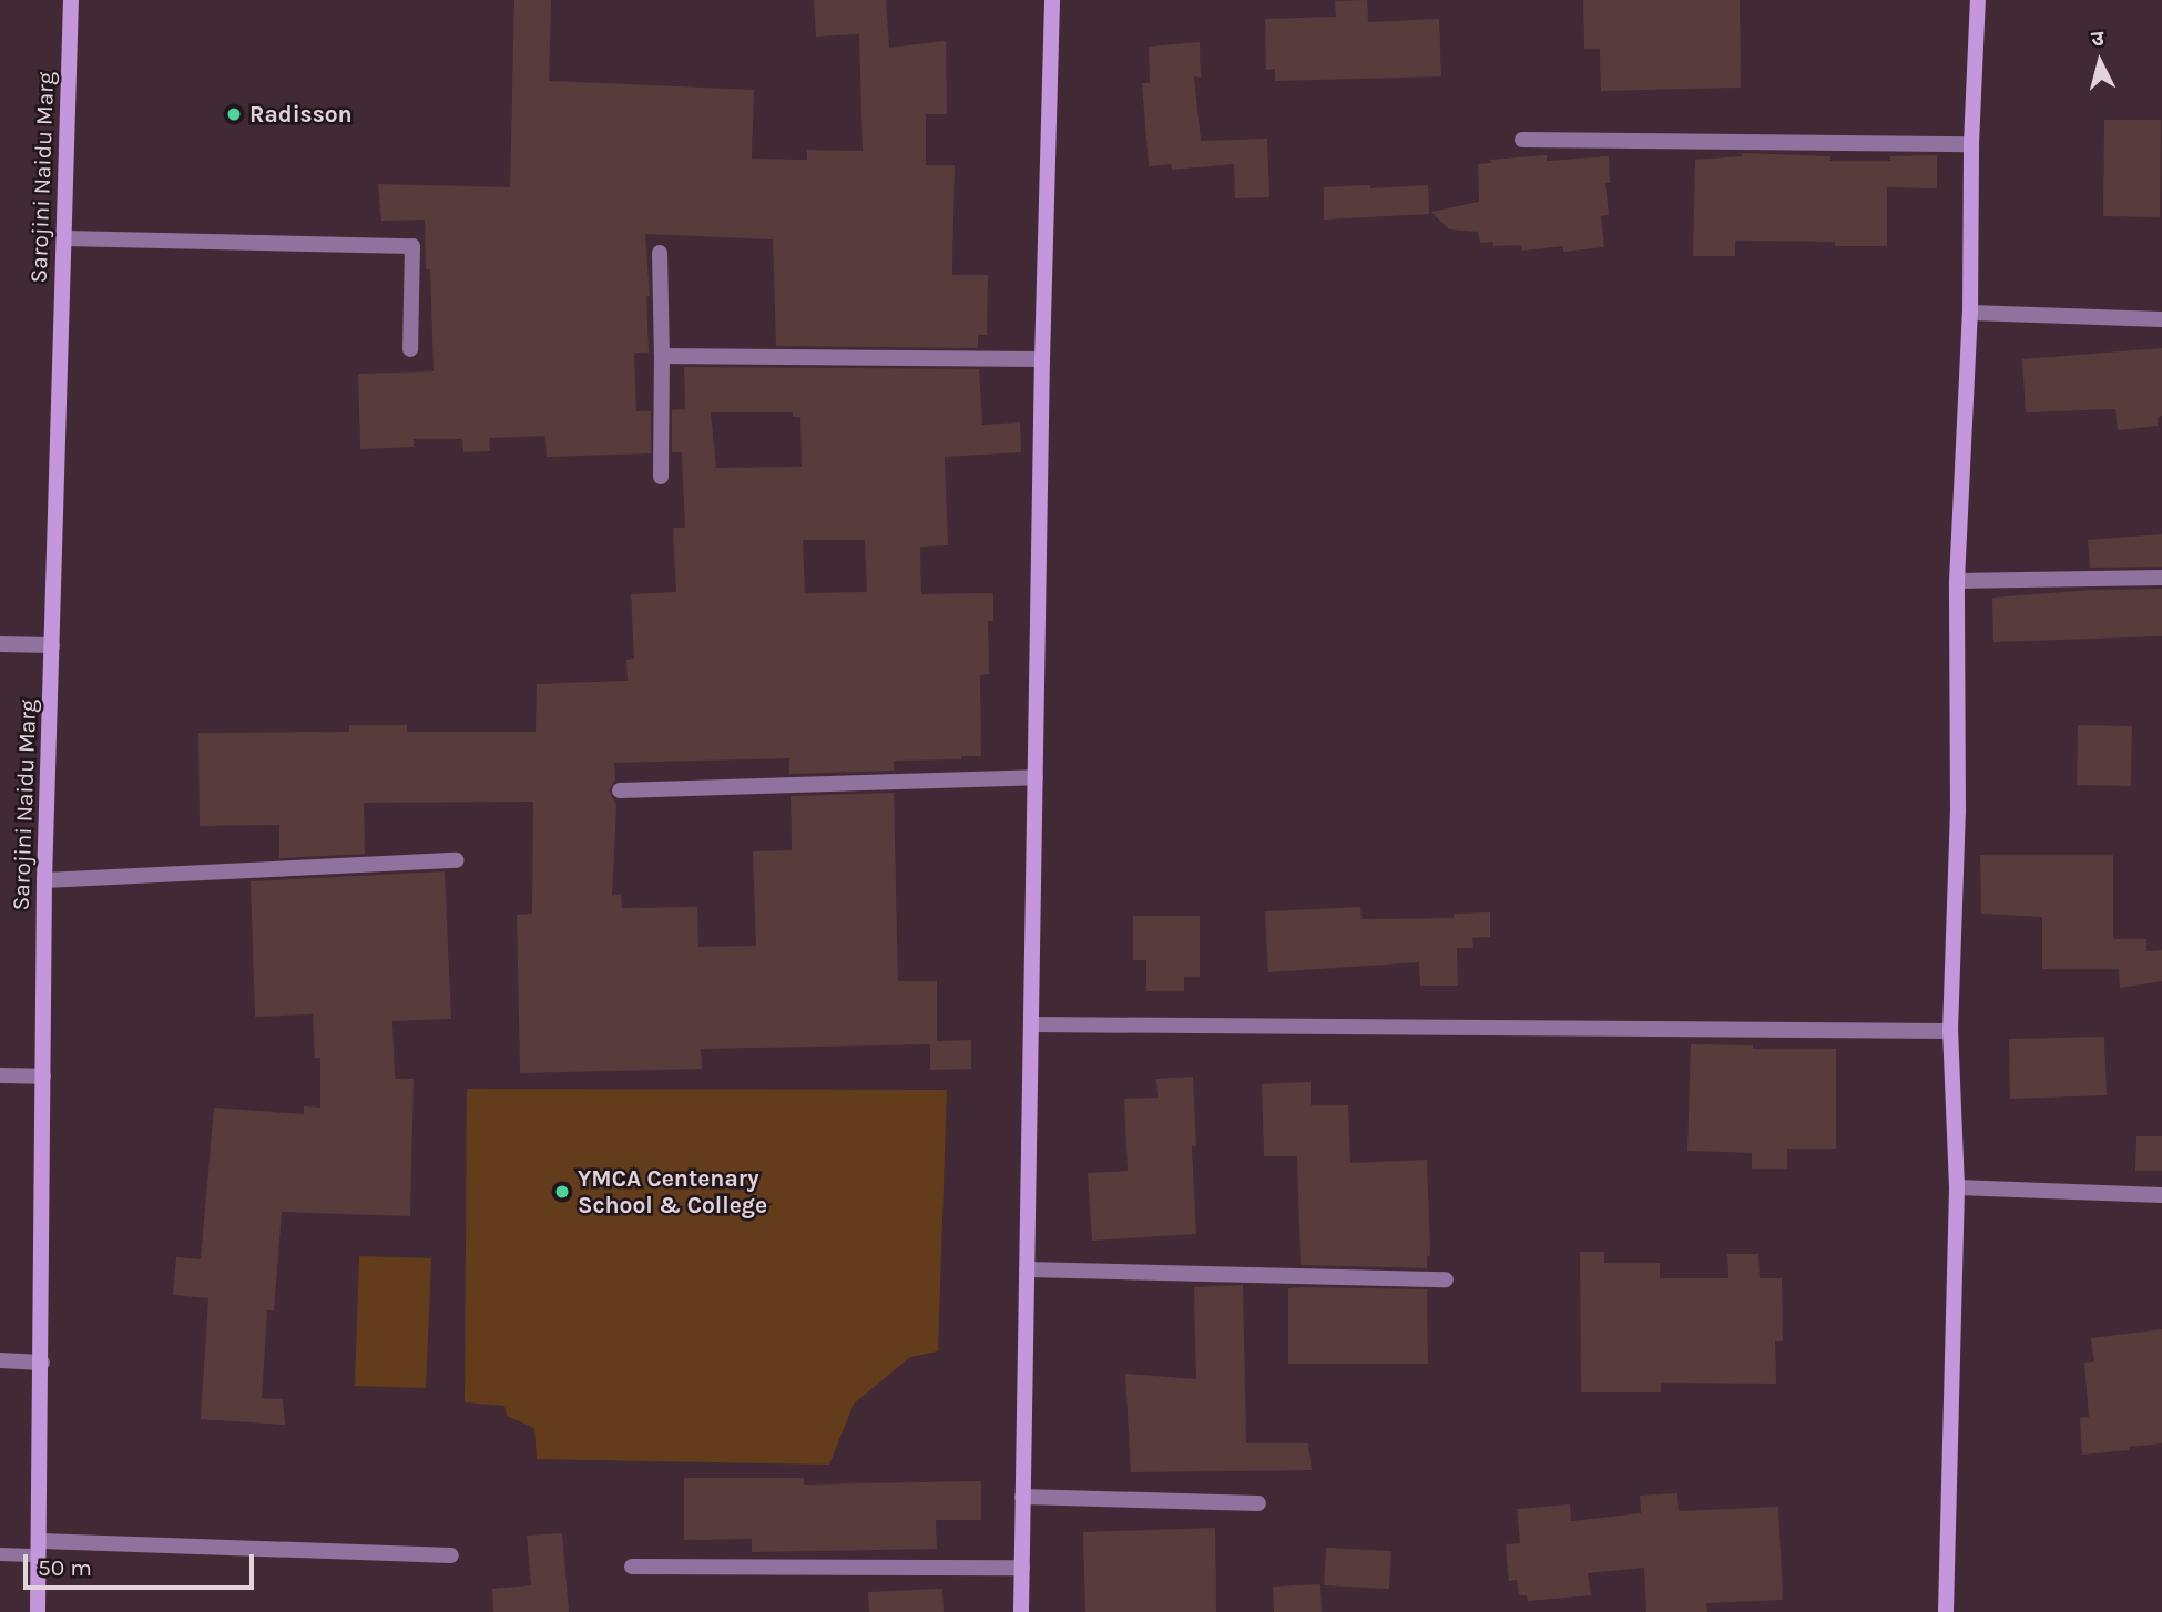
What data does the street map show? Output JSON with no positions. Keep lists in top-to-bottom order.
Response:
{
  "streets": {
    "street": ["Sarojini Naidu Marg"]
  },
  "places": ["Radisson", "YMCA Centenary School & College"],
  "scale_bar": "50 m",
  "north": "top"
}
